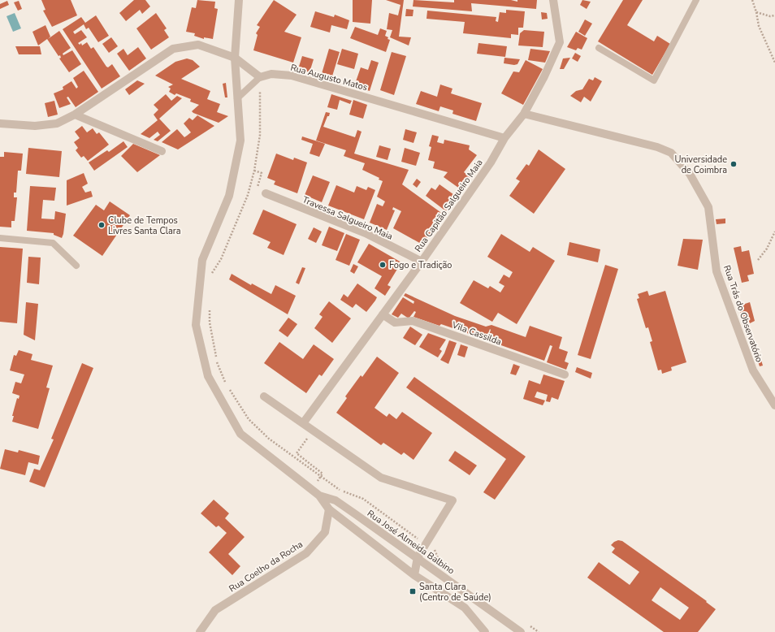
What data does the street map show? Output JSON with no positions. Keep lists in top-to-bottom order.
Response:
{
  "streets": {
    "street": [
      "Rua Augusto Matos",
      "Rua Capitão Salgueiro Maia",
      "Travessa Salgueiro Maia",
      "Rua Trás do Observatório",
      "Vila Cassilda",
      "Rua José Almeida Balbino",
      "Rua Coelho da Rocha"
    ]
  },
  "crossings": [
    ["Rua Augusto Matos", "Rua Capitão Salgueiro Maia"],
    ["Rua Capitão Salgueiro Maia", "Travessa Salgueiro Maia"],
    ["Rua Capitão Salgueiro Maia", "Rua Trás do Observatório"],
    ["Rua Capitão Salgueiro Maia", "Vila Cassilda"],
    ["Rua José Almeida Balbino", "Rua Coelho da Rocha"]
  ],
  "places": {
    "other": ["Universidade de Coimbra", "Clube de Tempos Livres Santa Clara", "Fogo e Tradição"],
    "transit": ["Santa Clara (Centro de Saúde)"]
  }
}
